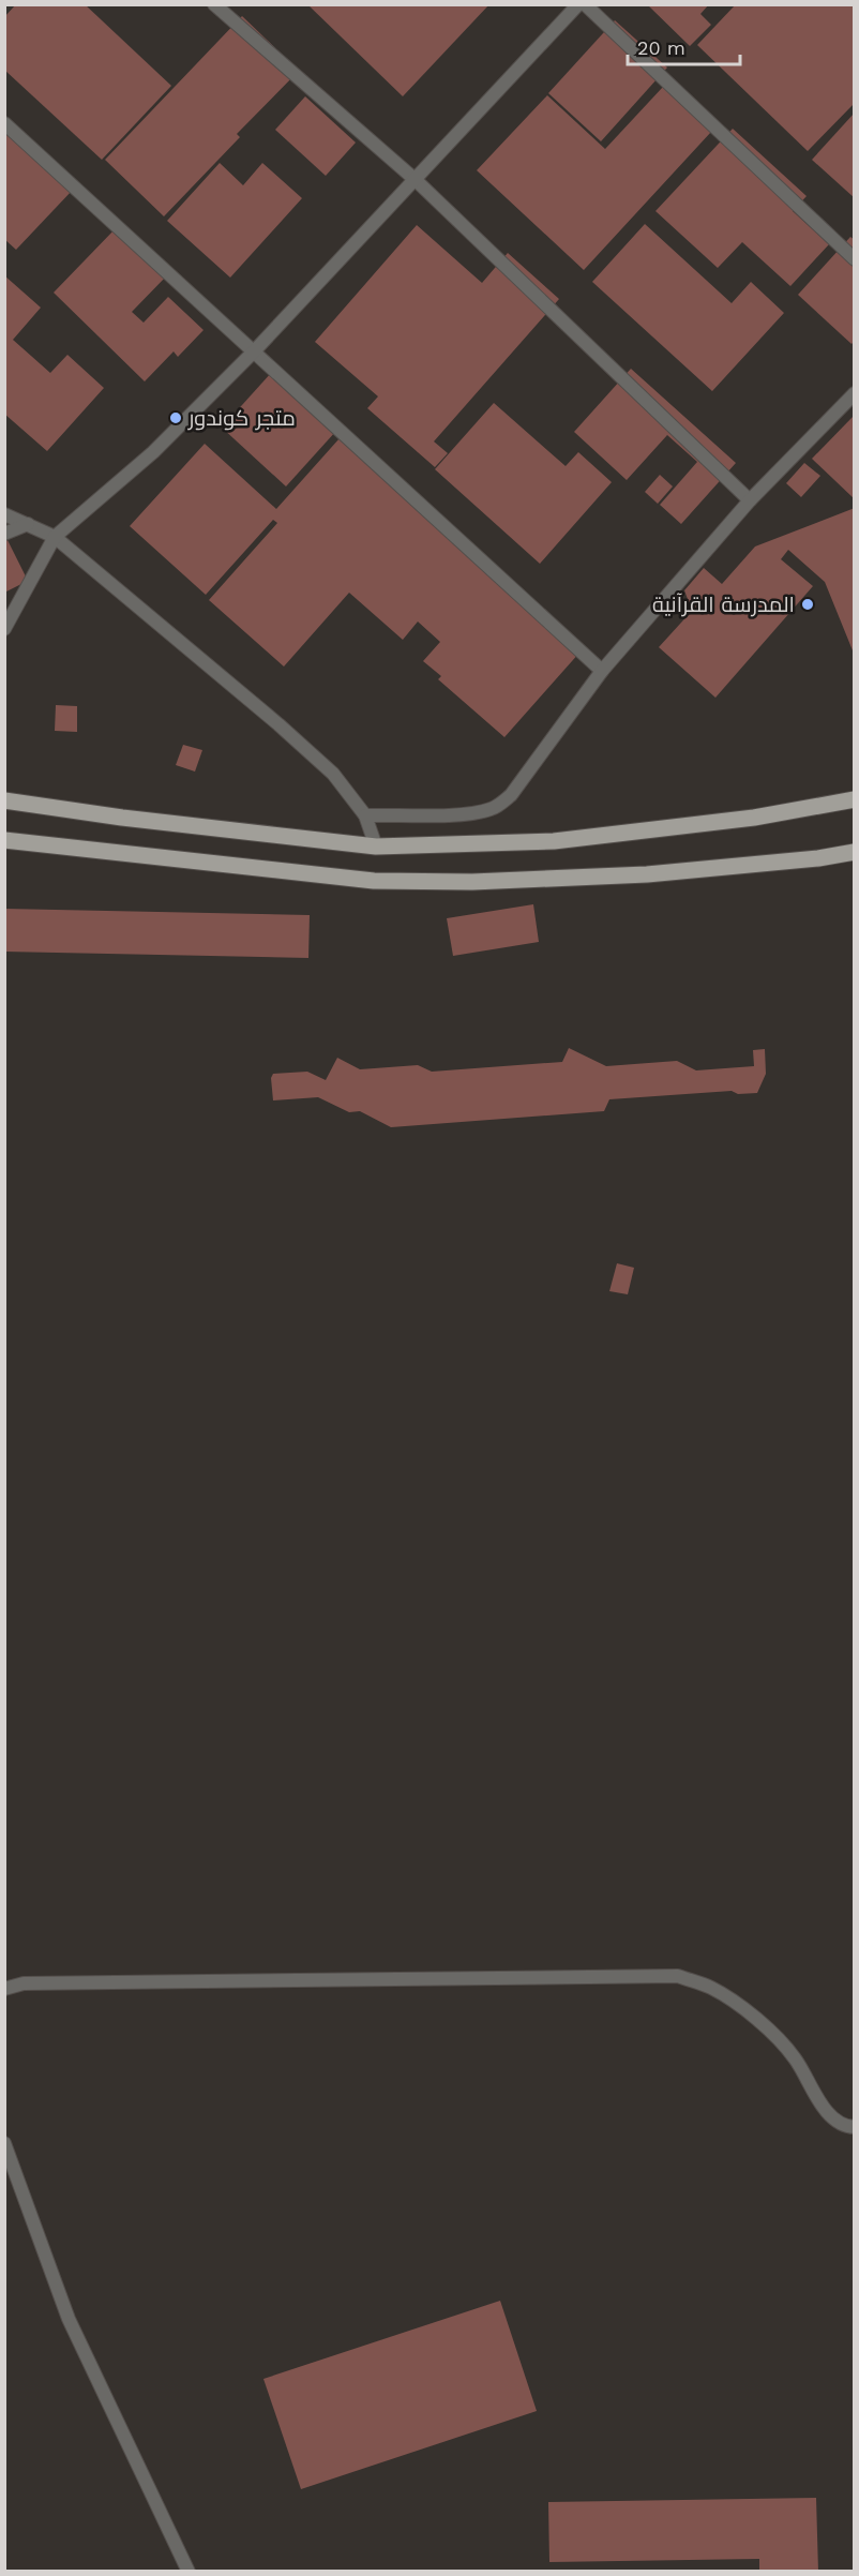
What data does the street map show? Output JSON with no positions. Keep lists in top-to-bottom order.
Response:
{
  "places": ["متجر كوندور", "المدرسة القرآنية"],
  "scale_bar": "20 m"
}
